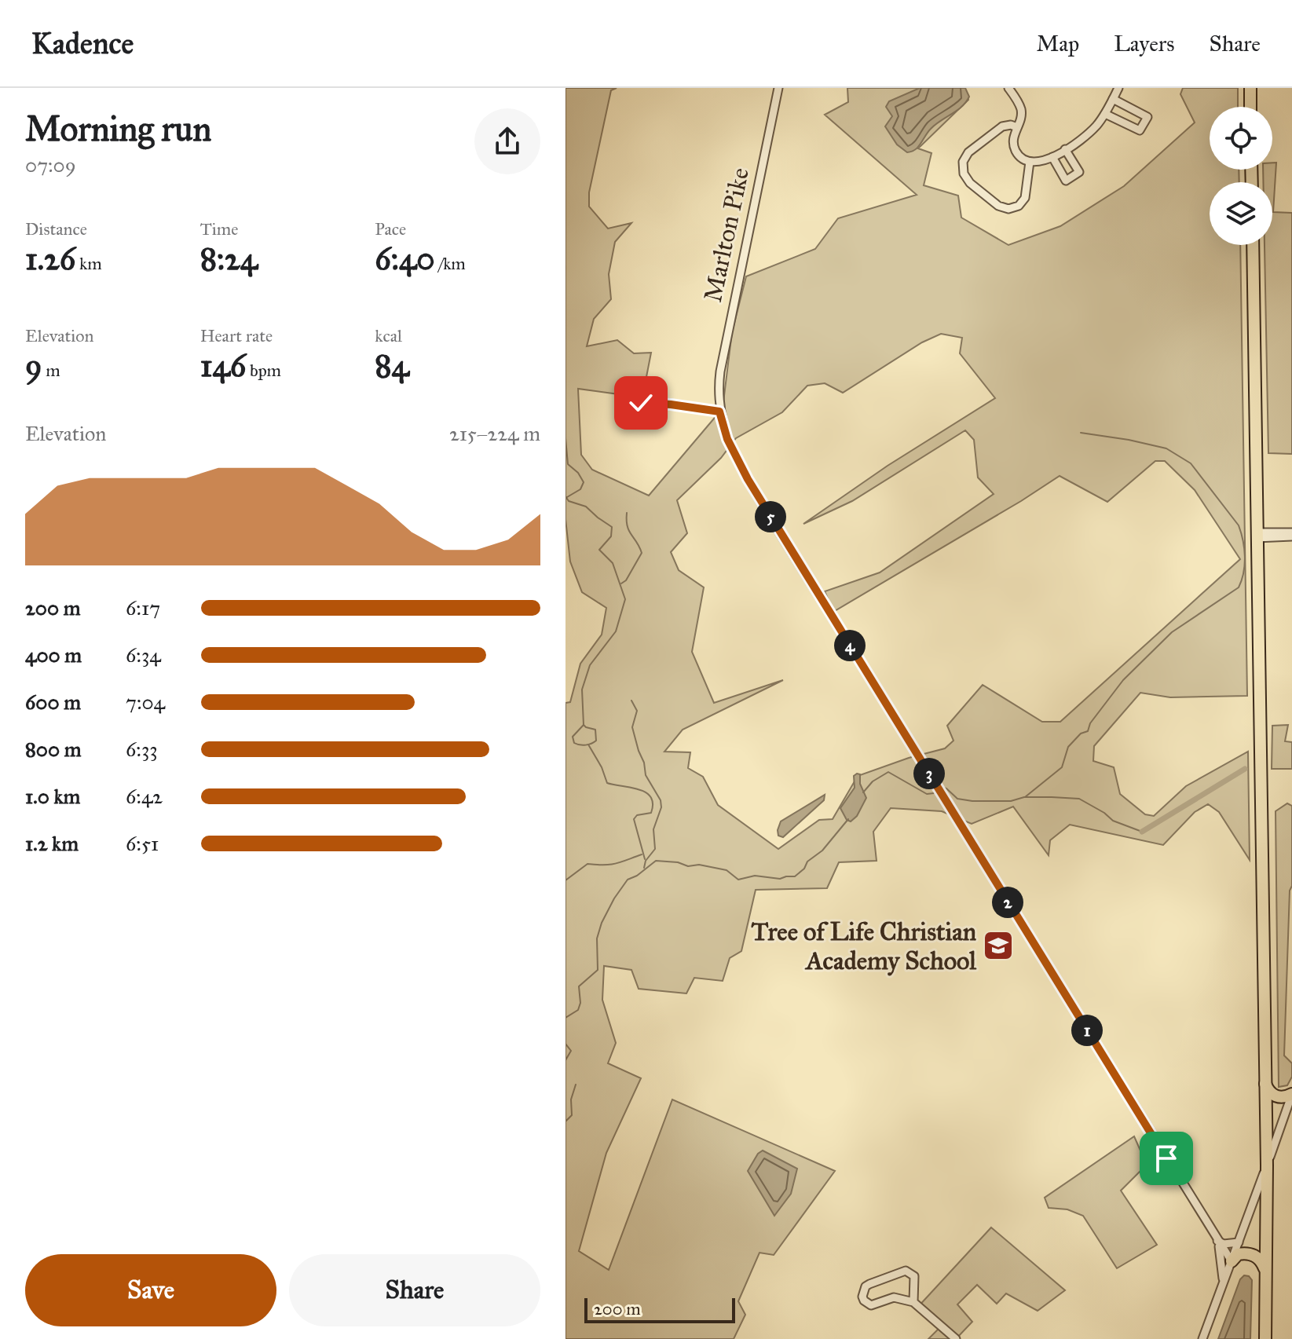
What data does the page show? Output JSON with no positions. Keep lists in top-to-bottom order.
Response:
{
  "streets": {
    "street": ["Marlton Pike"]
  },
  "places": {
    "school or university": ["Tree of Life Christian Academy School"]
  },
  "scale_bar": "200 m",
  "page": {
    "header": "Kadence",
    "nav": ["Map", "Layers", "Share"],
    "heading": ["Morning run", "07:09"],
    "stats": [
      ["Distance", "1.26 km"],
      ["Time", "8:24"],
      ["Pace", "6:40 /km"],
      ["Elevation", "9 m"],
      ["Heart rate", "146 bpm"],
      ["kcal", "84"]
    ],
    "chart": ["Elevation", "215–224 m"],
    "pins": [
      "5",
      "4",
      "3",
      "2",
      "1"
    ],
    "list": [
      {
        "name": "200 m",
        "note": "6:17"
      },
      {
        "name": "400 m",
        "note": "6:34"
      },
      {
        "name": "600 m",
        "note": "7:04"
      },
      {
        "name": "800 m",
        "note": "6:33"
      },
      {
        "name": "1.0 km",
        "note": "6:42"
      },
      {
        "name": "1.2 km",
        "note": "6:51"
      }
    ],
    "buttons": ["Save", "Share"],
    "scale": "200 m"
  }
}
